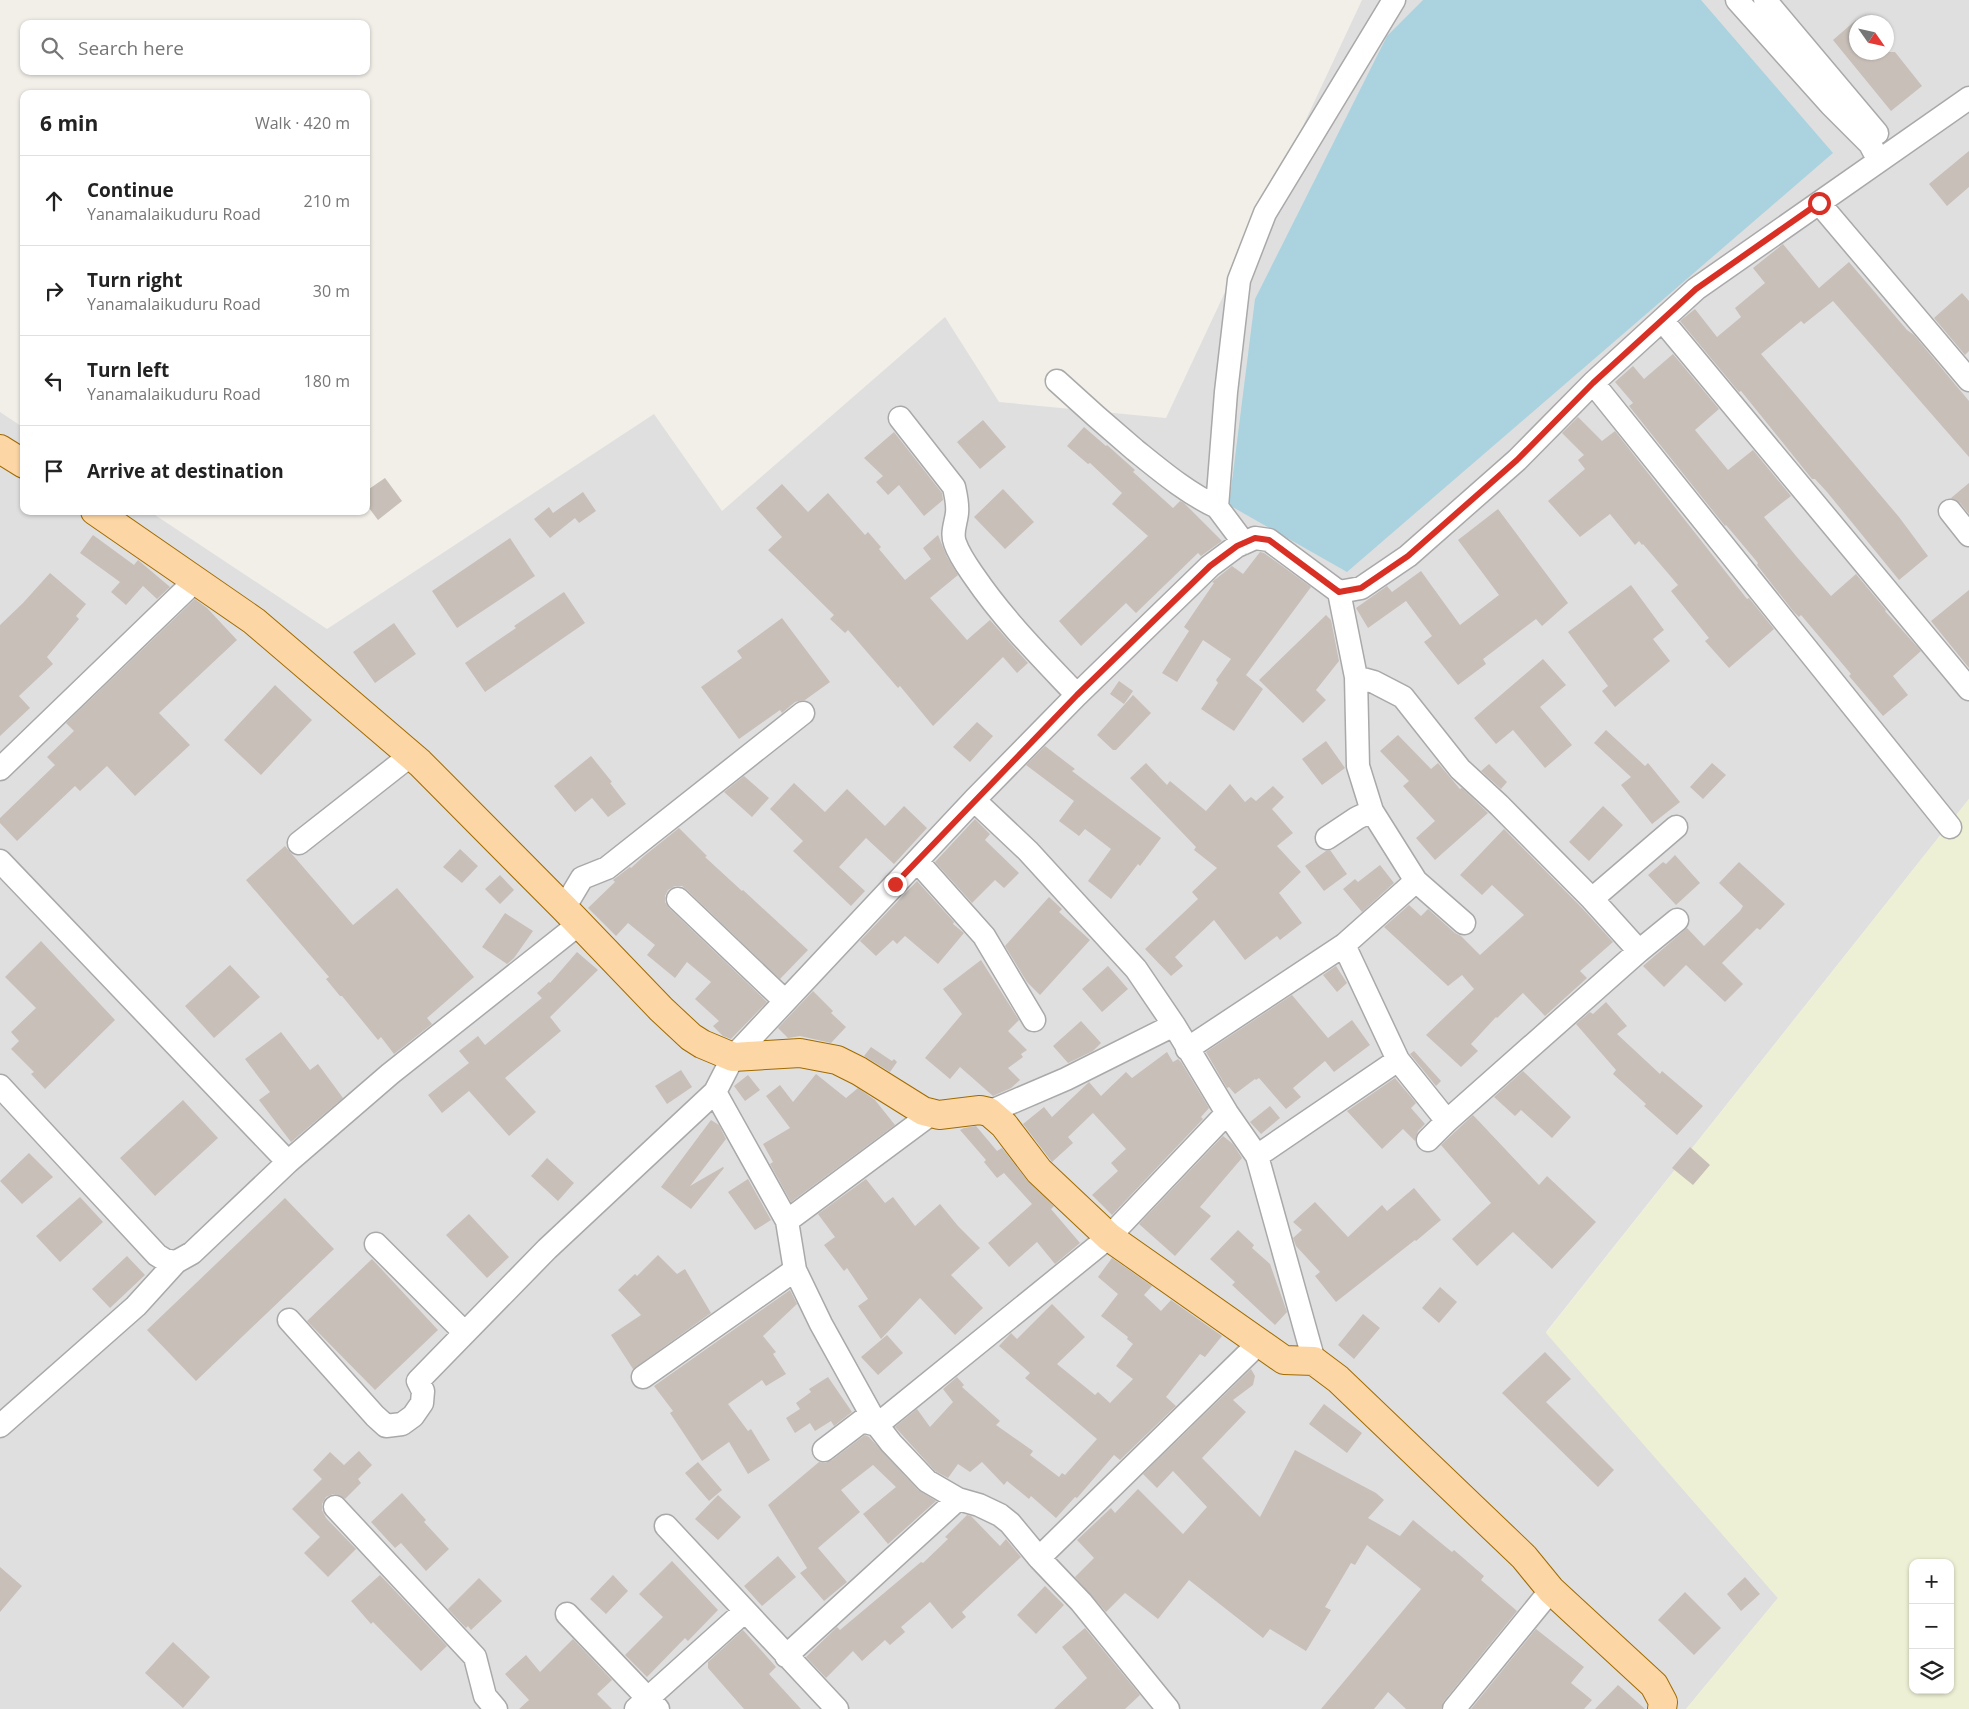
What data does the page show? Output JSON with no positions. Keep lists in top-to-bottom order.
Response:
{
  "north": "bottom right",
  "page": {
    "search": "Search here",
    "heading": ["6 min", "Walk · 420 m"],
    "list": [
      ["Continue", "Yanamalaikuduru Road", "210 m"],
      ["Turn right", "Yanamalaikuduru Road", "30 m"],
      ["Turn left", "Yanamalaikuduru Road", "180 m"],
      "Arrive at destination"
    ],
    "map_buttons": ["+", "−"]
  }
}
